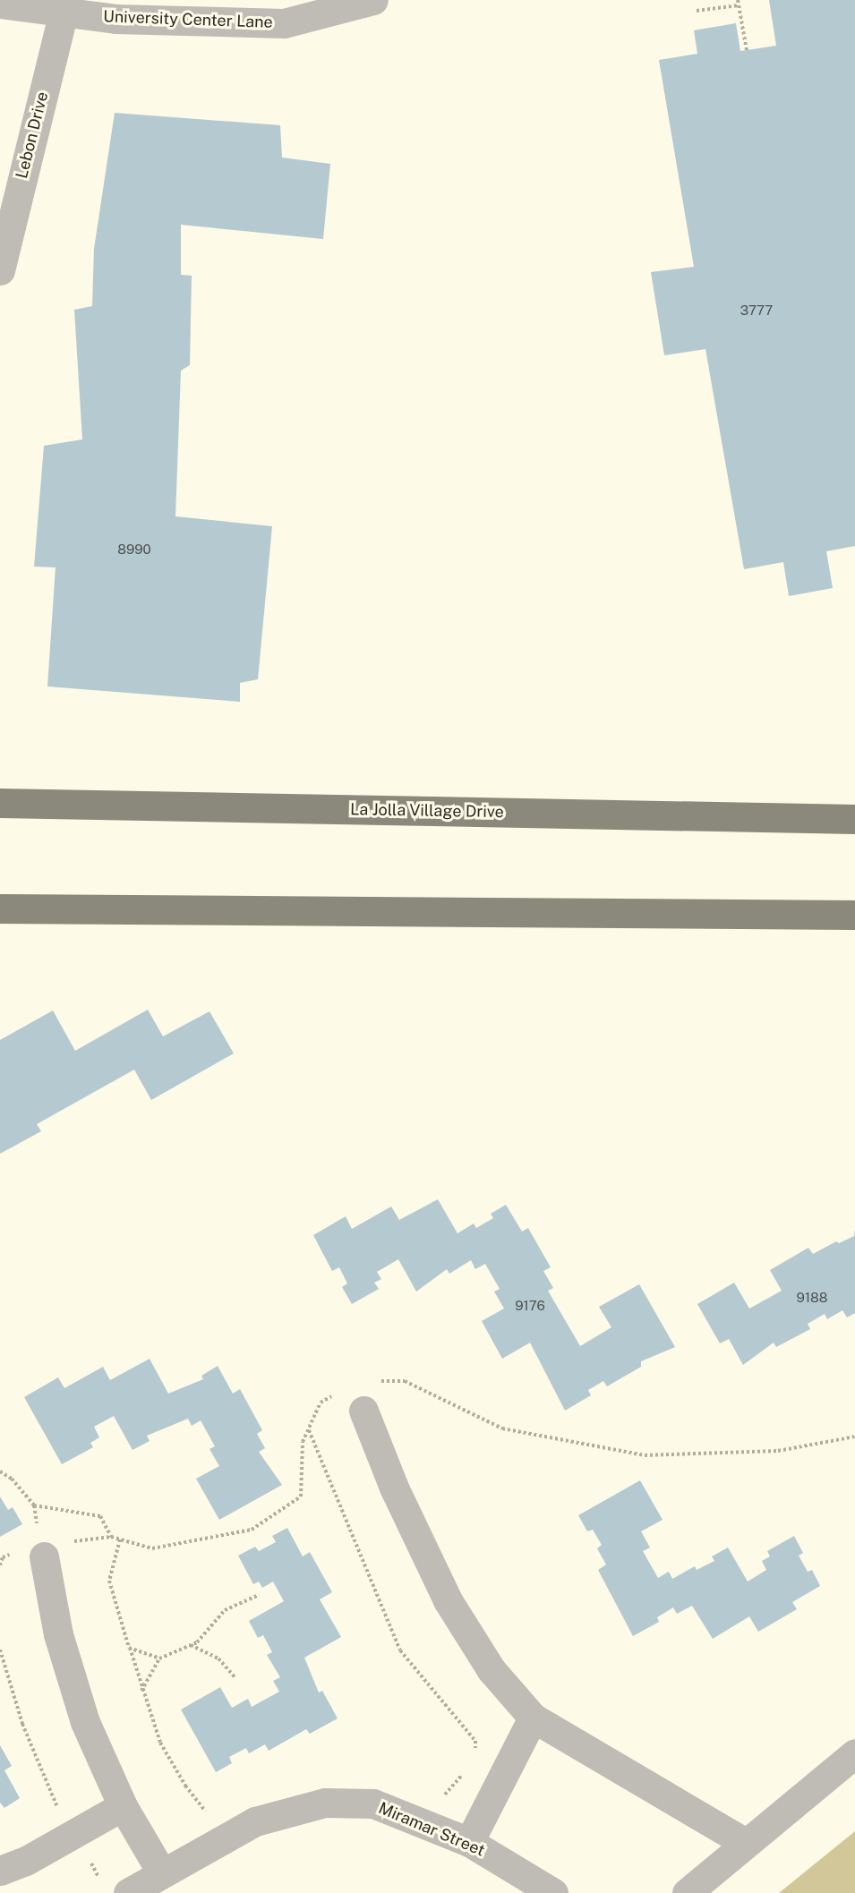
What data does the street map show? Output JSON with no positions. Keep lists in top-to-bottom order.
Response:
{
  "streets": {
    "main road": ["La Jolla Village Drive"],
    "street": ["University Center Lane", "Lebon Drive", "Miramar Street"]
  },
  "crossings": [
    ["University Center Lane", "Lebon Drive"]
  ],
  "house_numbers": [
    "3777",
    "8990",
    "9188",
    "9176"
  ]
}
